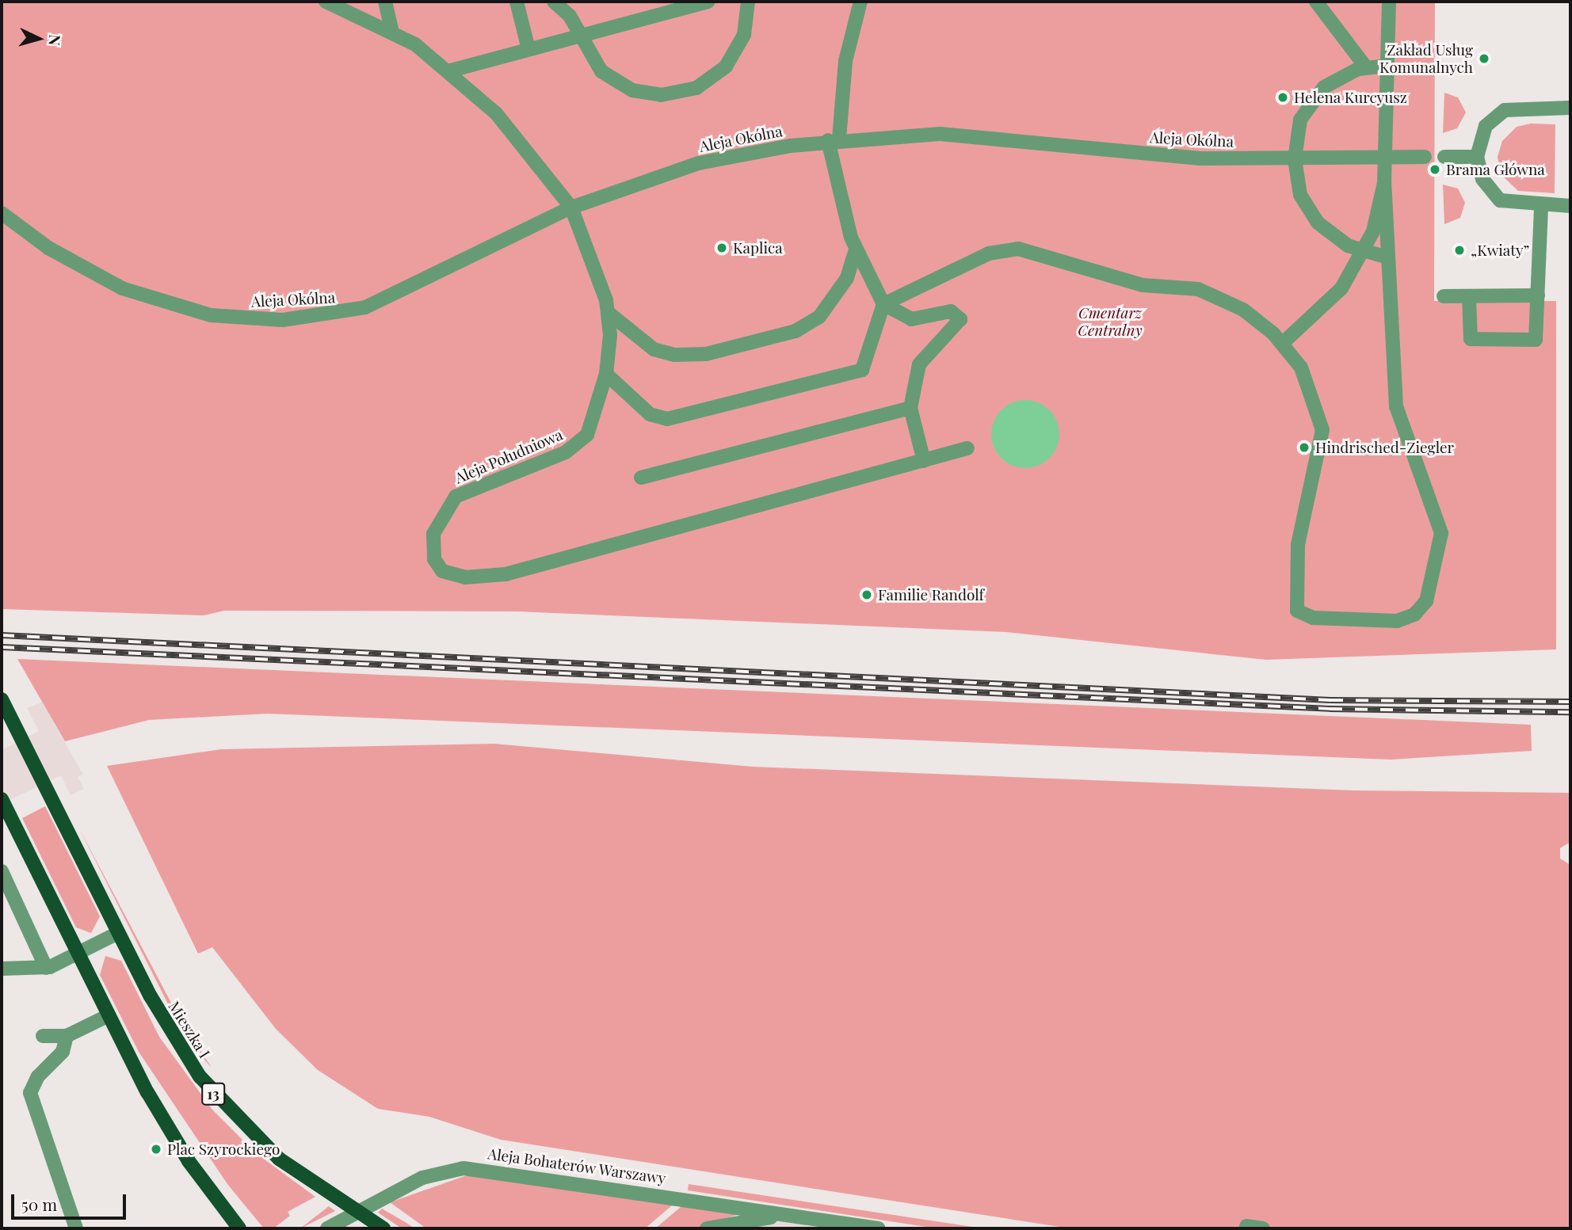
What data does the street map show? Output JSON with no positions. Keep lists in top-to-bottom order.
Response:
{
  "streets": {
    "main road": ["Mieszka I", "13"],
    "street": ["Aleja Okólna", "Aleja Południowa", "Aleja Bohaterów Warszawy"]
  },
  "crossings": [
    ["Aleja Okólna", "Aleja Południowa"],
    ["Mieszka I", "13"],
    ["Mieszka I", "Aleja Bohaterów Warszawy"],
    ["13", "Aleja Bohaterów Warszawy"]
  ],
  "parks": ["Cmentarz Centralny"],
  "places": [
    "Zakład Usług Komunalnych",
    "Helena Kurcyusz",
    "Brama Główna",
    "Kaplica",
    "„Kwiaty”",
    "Hindrisched-Ziegler",
    "Familie Randolf",
    "Plac Szyrockiego"
  ],
  "scale_bar": "50 m",
  "north": "right"
}
